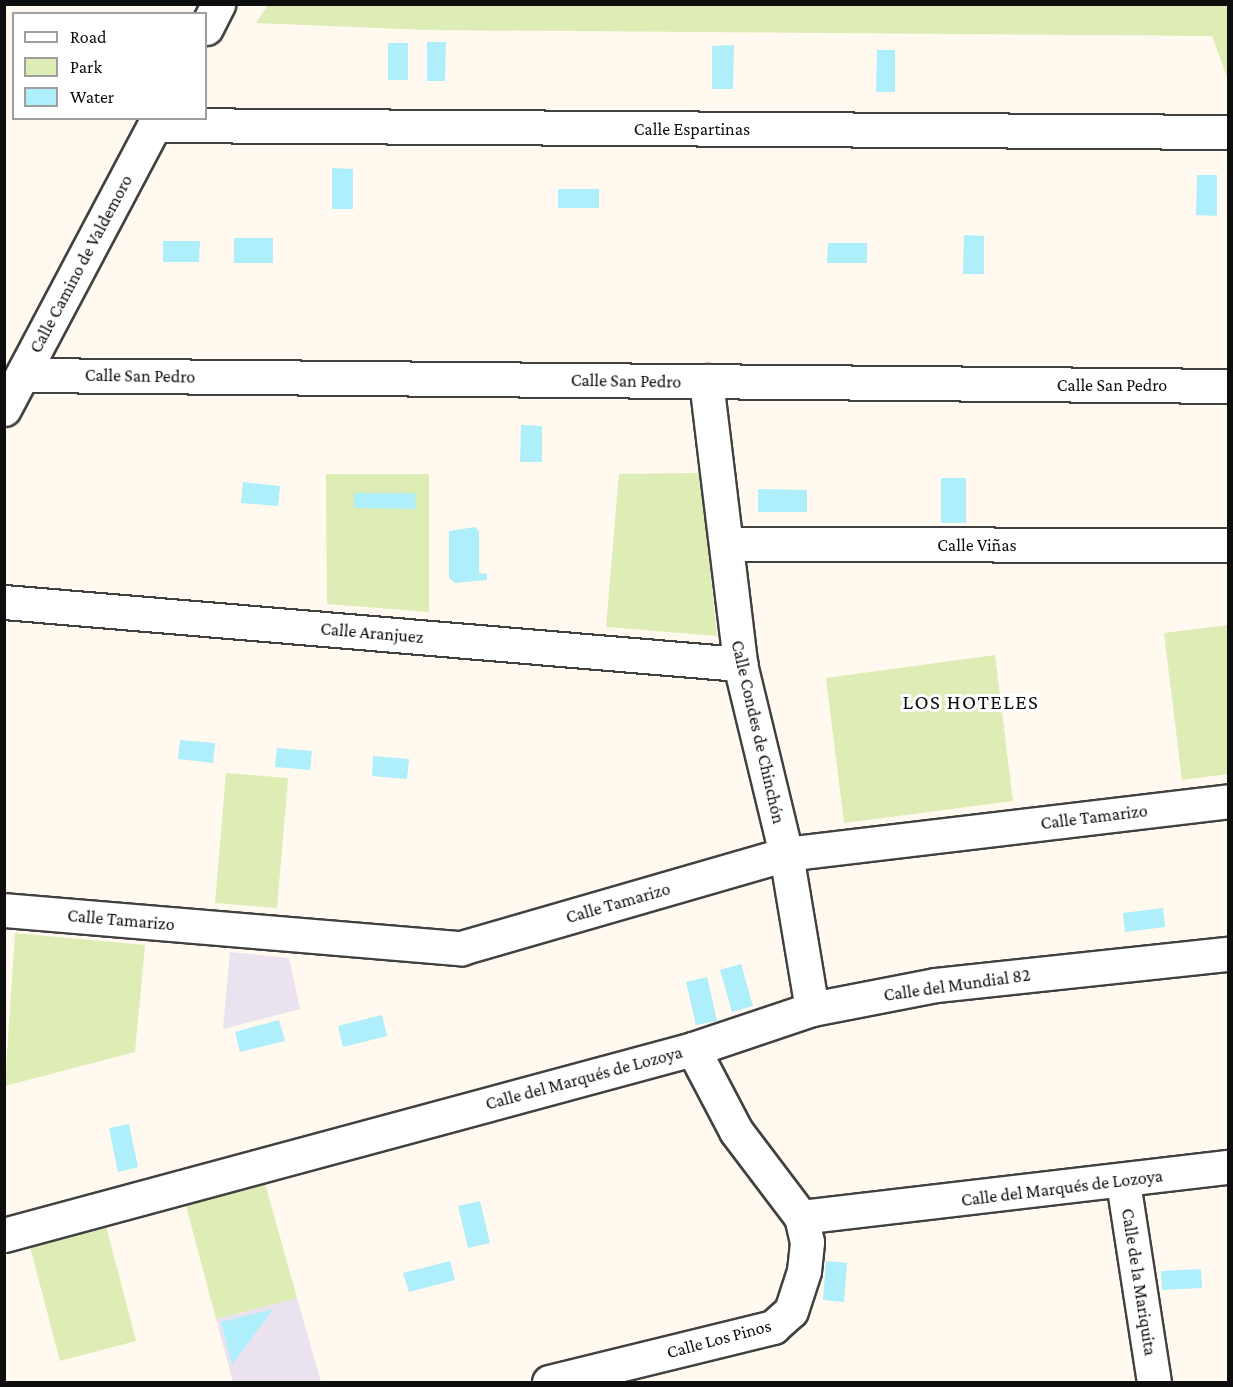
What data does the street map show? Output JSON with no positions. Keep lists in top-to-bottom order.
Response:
{
  "streets": {
    "street": [
      "Calle Espartinas",
      "Calle Camino de Valdemoro",
      "Calle San Pedro",
      "Calle Viñas",
      "Calle Aranjuez",
      "Calle Condes de Chinchón",
      "Calle Tamarizo",
      "Calle del Mundial 82",
      "Calle del Marqués de Lozoya",
      "Calle de la Mariquita",
      "Calle Los Pinos"
    ]
  },
  "crossings": [
    ["Calle Espartinas", "Calle Camino de Valdemoro"],
    ["Calle Camino de Valdemoro", "Calle San Pedro"],
    ["Calle San Pedro", "Calle Condes de Chinchón"],
    ["Calle Viñas", "Calle Condes de Chinchón"],
    ["Calle Aranjuez", "Calle Condes de Chinchón"],
    ["Calle Condes de Chinchón", "Calle Tamarizo"],
    ["Calle Condes de Chinchón", "Calle del Mundial 82"],
    ["Calle del Mundial 82", "Calle del Marqués de Lozoya"],
    ["Calle del Marqués de Lozoya", "Calle de la Mariquita"],
    ["Calle del Marqués de Lozoya", "Calle Los Pinos"]
  ],
  "districts": ["LOS HOTELES"],
  "legend": ["Road", "Park", "Water"]
}
